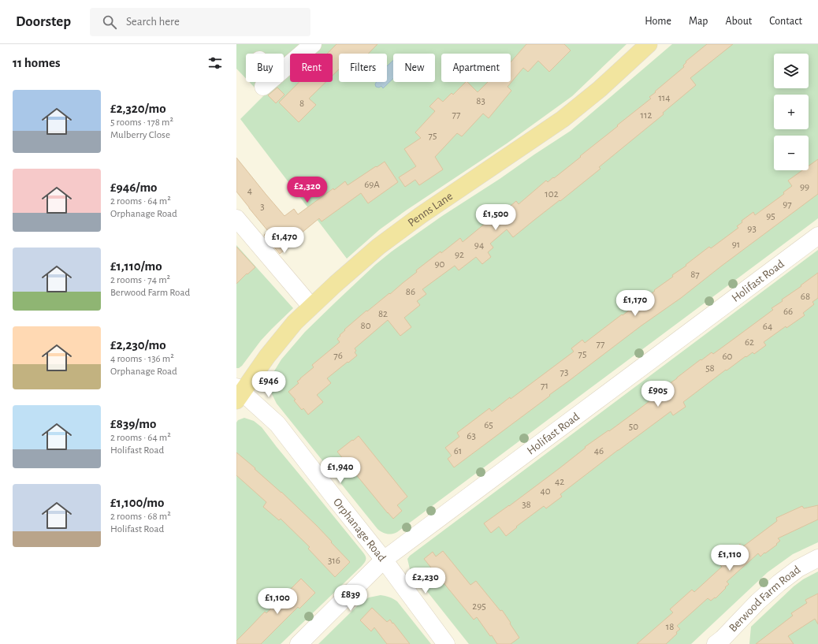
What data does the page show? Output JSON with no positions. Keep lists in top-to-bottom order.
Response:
{
  "streets": {
    "main road": ["Penns Lane"],
    "street": ["Holifast Road", "Orphanage Road", "Berwood Farm Road"]
  },
  "crossings": [
    ["Penns Lane", "Orphanage Road"],
    ["Holifast Road", "Orphanage Road"]
  ],
  "house_numbers": [
    "114",
    "83",
    "8",
    "77",
    "112",
    "75",
    "69A",
    "99",
    "4",
    "102",
    "97",
    "3",
    "95",
    "93",
    "91",
    "94",
    "92",
    "90",
    "87",
    "86",
    "68",
    "66",
    "82",
    "80",
    "64",
    "62",
    "77",
    "75",
    "76",
    "60",
    "58",
    "73",
    "71",
    "65",
    "50",
    "63",
    "61",
    "46",
    "42",
    "40",
    "38",
    "316",
    "295",
    "18"
  ],
  "page": {
    "header": "Doorstep",
    "search": "Search here",
    "nav": [
      "Home",
      "Map",
      "About",
      "Contact"
    ],
    "heading": "11 homes",
    "map_buttons": ["+", "−"],
    "chip": [
      "Buy",
      "Rent",
      "Filters",
      "New",
      "Apartment"
    ],
    "list": [
      {
        "name": "£2,320/mo",
        "note": "5 rooms · 178 m² · Mulberry Close"
      },
      {
        "name": "£946/mo",
        "note": "2 rooms · 64 m² · Orphanage Road"
      },
      {
        "name": "£1,110/mo",
        "note": "2 rooms · 74 m² · Berwood Farm Road"
      },
      {
        "name": "£2,230/mo",
        "note": "4 rooms · 136 m² · Orphanage Road"
      },
      {
        "name": "£839/mo",
        "note": "2 rooms · 64 m² · Holifast Road"
      },
      {
        "name": "£1,100/mo",
        "note": "2 rooms · 68 m² · Holifast Road"
      }
    ],
    "price": [
      "£2,320",
      "£1,500",
      "£1,470",
      "£1,170",
      "£946",
      "£905",
      "£1,940",
      "£1,110",
      "£2,230",
      "£839",
      "£1,100"
    ]
  }
}
